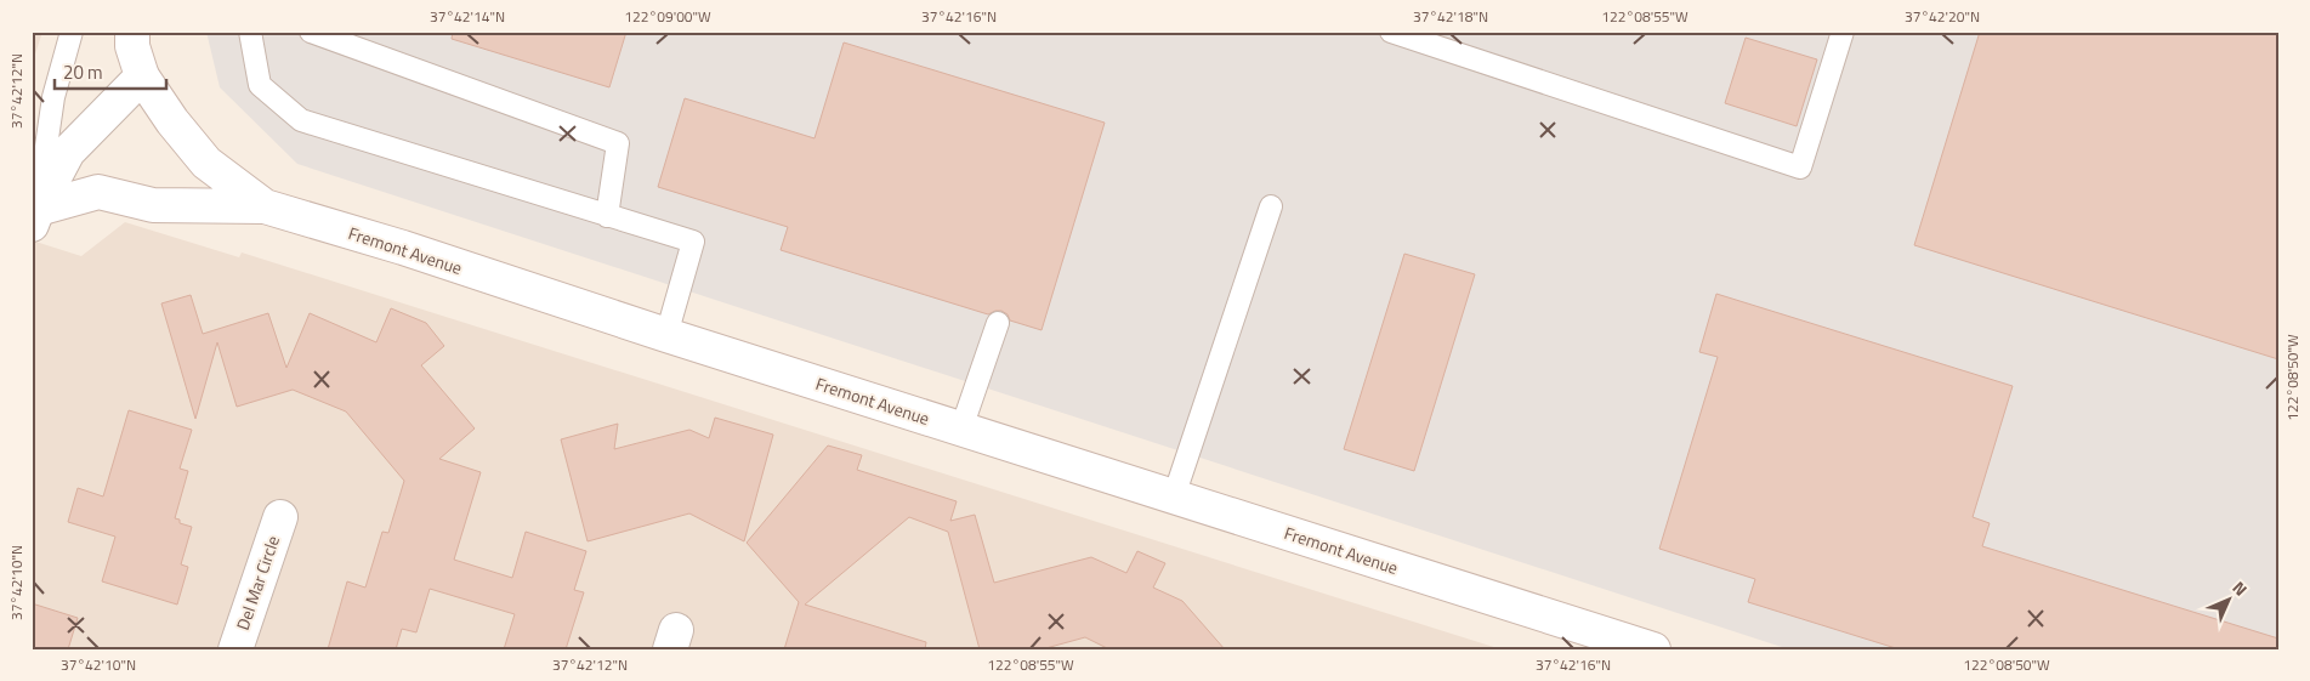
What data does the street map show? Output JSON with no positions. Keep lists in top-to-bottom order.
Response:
{
  "streets": {
    "street": ["Fremont Avenue", "Del Mar Circle"]
  },
  "scale_bar": "20 m",
  "north": "top right",
  "coordinates": [
    "37°42'14\"N",
    "122°09'00\"W",
    "37°42'16\"N",
    "37°42'18\"N",
    "122°08'55\"W",
    "37°42'20\"N",
    "37°42'12\"N",
    "122°08'50\"W",
    "37°42'10\"N"
  ]
}
